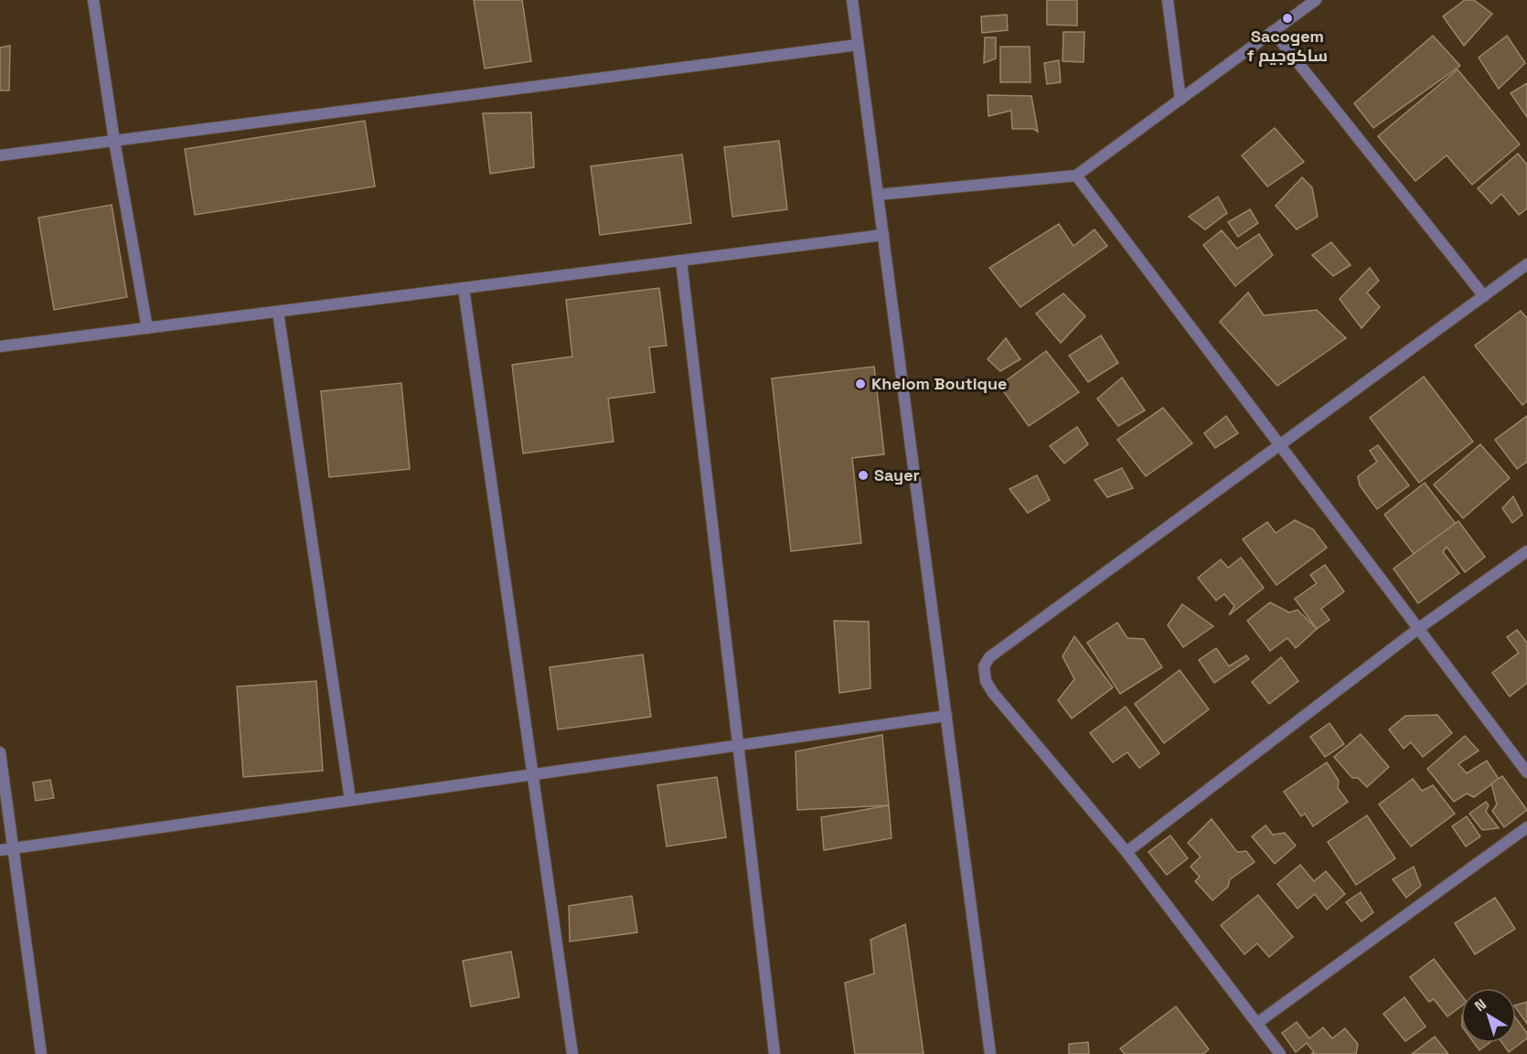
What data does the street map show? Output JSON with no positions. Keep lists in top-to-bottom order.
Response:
{
  "places": ["Sacogem f ساكوجيم", "Khelom Boutique", "Sayer"],
  "north": "top left"
}
